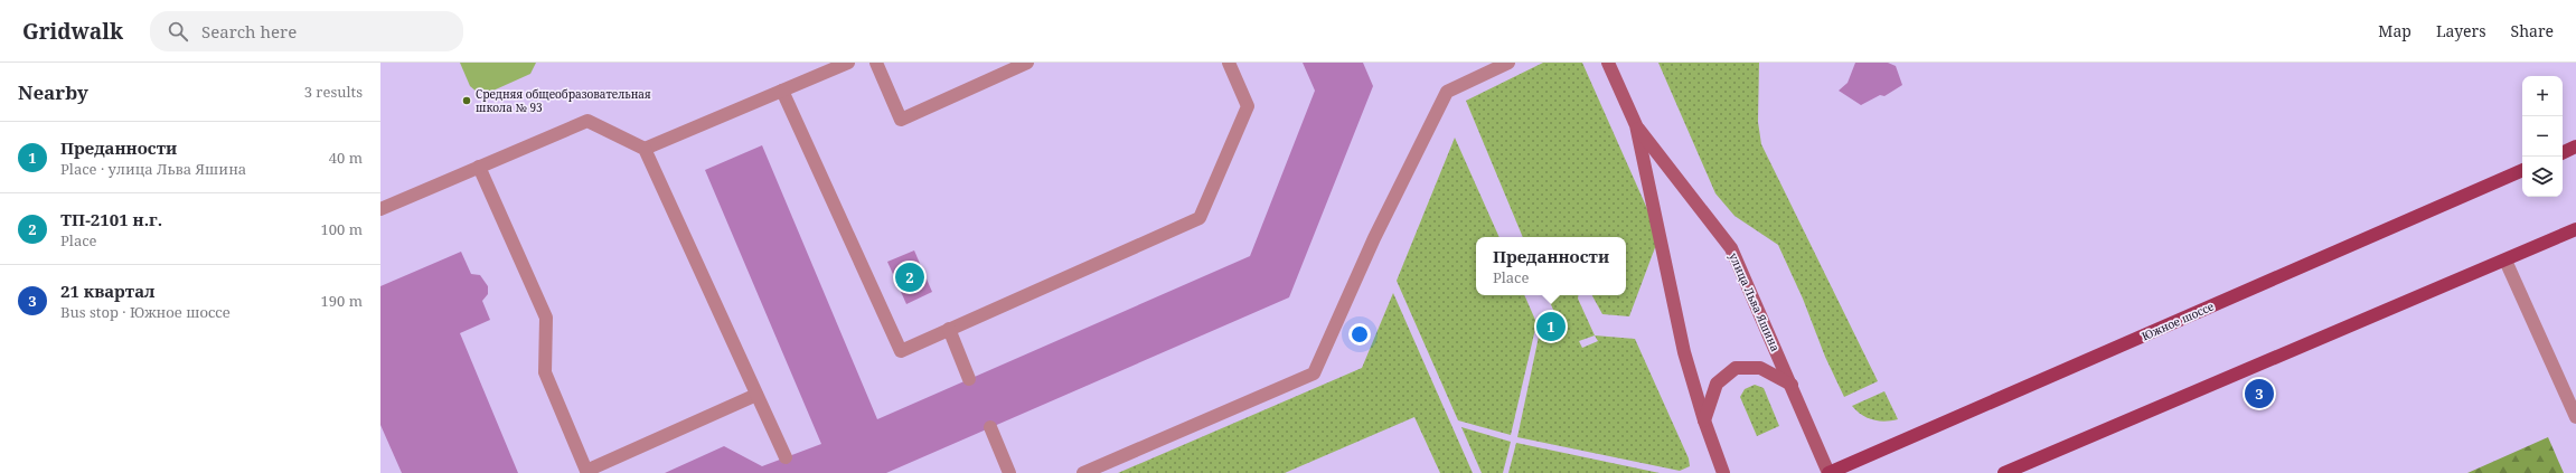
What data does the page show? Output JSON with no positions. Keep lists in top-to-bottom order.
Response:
{
  "streets": {
    "main road": ["улица Льва Яшина", "Южное шоссе"]
  },
  "crossings": [
    ["улица Льва Яшина", "Южное шоссе"]
  ],
  "places": ["Средняя общеобразовательная школа № 93"],
  "page": {
    "header": "Gridwalk",
    "search": "Search here",
    "nav": ["Map", "Layers", "Share"],
    "heading": ["Nearby", "3 results"],
    "map_buttons": ["+", "−"],
    "list": [
      {
        "mark": "1",
        "name": "Преданности",
        "note": "Place · улица Льва Яшина",
        "value": "40 m"
      },
      {
        "mark": "2",
        "name": "ТП-2101 н.г.",
        "note": "Place",
        "value": "100 m"
      },
      {
        "mark": "3",
        "name": "21 квартал",
        "note": "Bus stop · Южное шоссе",
        "value": "190 m"
      }
    ],
    "popup": ["Преданности", "Place"],
    "pins": ["2", "1", "3"]
  }
}
